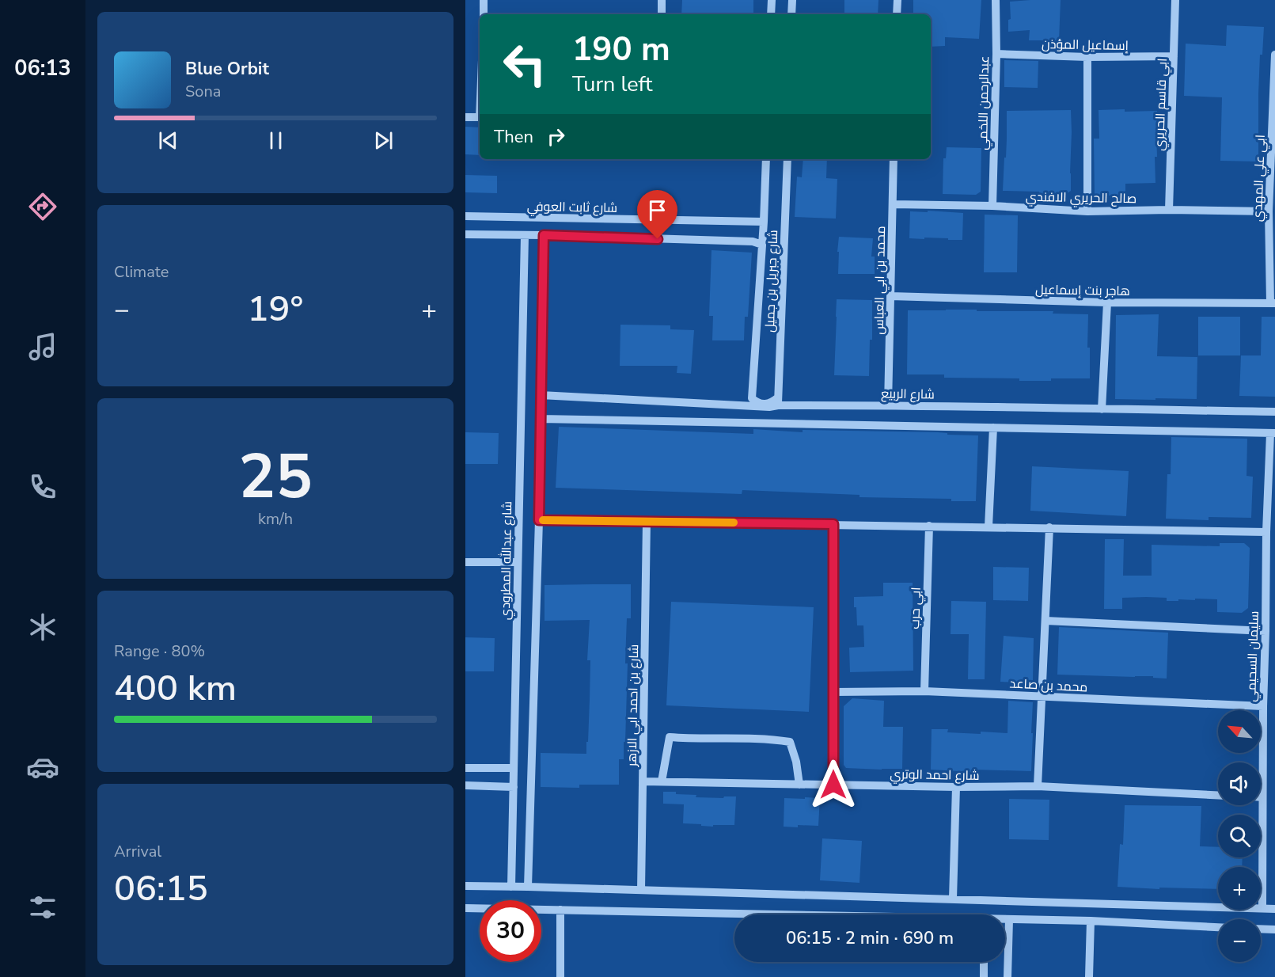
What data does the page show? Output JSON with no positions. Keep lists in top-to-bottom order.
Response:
{
  "streets": {
    "street": [
      "إسماعيل المؤذن",
      "عبدالرحمن اللخمي",
      "ابي قاسم الحريري",
      "ابي علي المهدي",
      "صالح الحريري الافندي",
      "شارع ثابت العوفي",
      "محمد بن ابي العباس",
      "شارع جبريل بن جميل",
      "هاجر بنت إسماعيل",
      "شارع الربيع",
      "شارع عبدالله المطرودي",
      "ابي حرب",
      "سليمان السحيمي",
      "محمد بن صاعد",
      "شارع بن احمد ابي الازهر",
      "شارع احمد الوتري"
    ]
  },
  "crossings": [
    ["إسماعيل المؤذن", "عبدالرحمن اللخمي"],
    ["إسماعيل المؤذن", "ابي قاسم الحريري"],
    ["عبدالرحمن اللخمي", "صالح الحريري الافندي"],
    ["ابي قاسم الحريري", "صالح الحريري الافندي"],
    ["ابي علي المهدي", "صالح الحريري الافندي"],
    ["ابي علي المهدي", "هاجر بنت إسماعيل"],
    ["صالح الحريري الافندي", "محمد بن ابي العباس"],
    ["شارع ثابت العوفي", "شارع جبريل بن جميل"],
    ["محمد بن ابي العباس", "هاجر بنت إسماعيل"],
    ["محمد بن ابي العباس", "شارع الربيع"],
    ["شارع جبريل بن جميل", "شارع الربيع"],
    ["ابي حرب", "محمد بن صاعد"],
    ["سليمان السحيمي", "محمد بن صاعد"],
    ["شارع بن احمد ابي الازهر", "شارع احمد الوتري"]
  ],
  "north": "top left",
  "page": {
    "tabs": "06:13",
    "turn": ["190 m", "Turn left"],
    "song": ["Blue Orbit", "Sona"],
    "then": "Then",
    "tile": [
      "Climate",
      ["25", "km/h"],
      ["Range · 80%", "400 km"],
      ["Arrival", "06:15"]
    ],
    "heat": ["−", "19°", "+"],
    "map_buttons": ["+", "−"],
    "limit": "30",
    "trip": "06:15 · 2 min · 690 m"
  }
}
